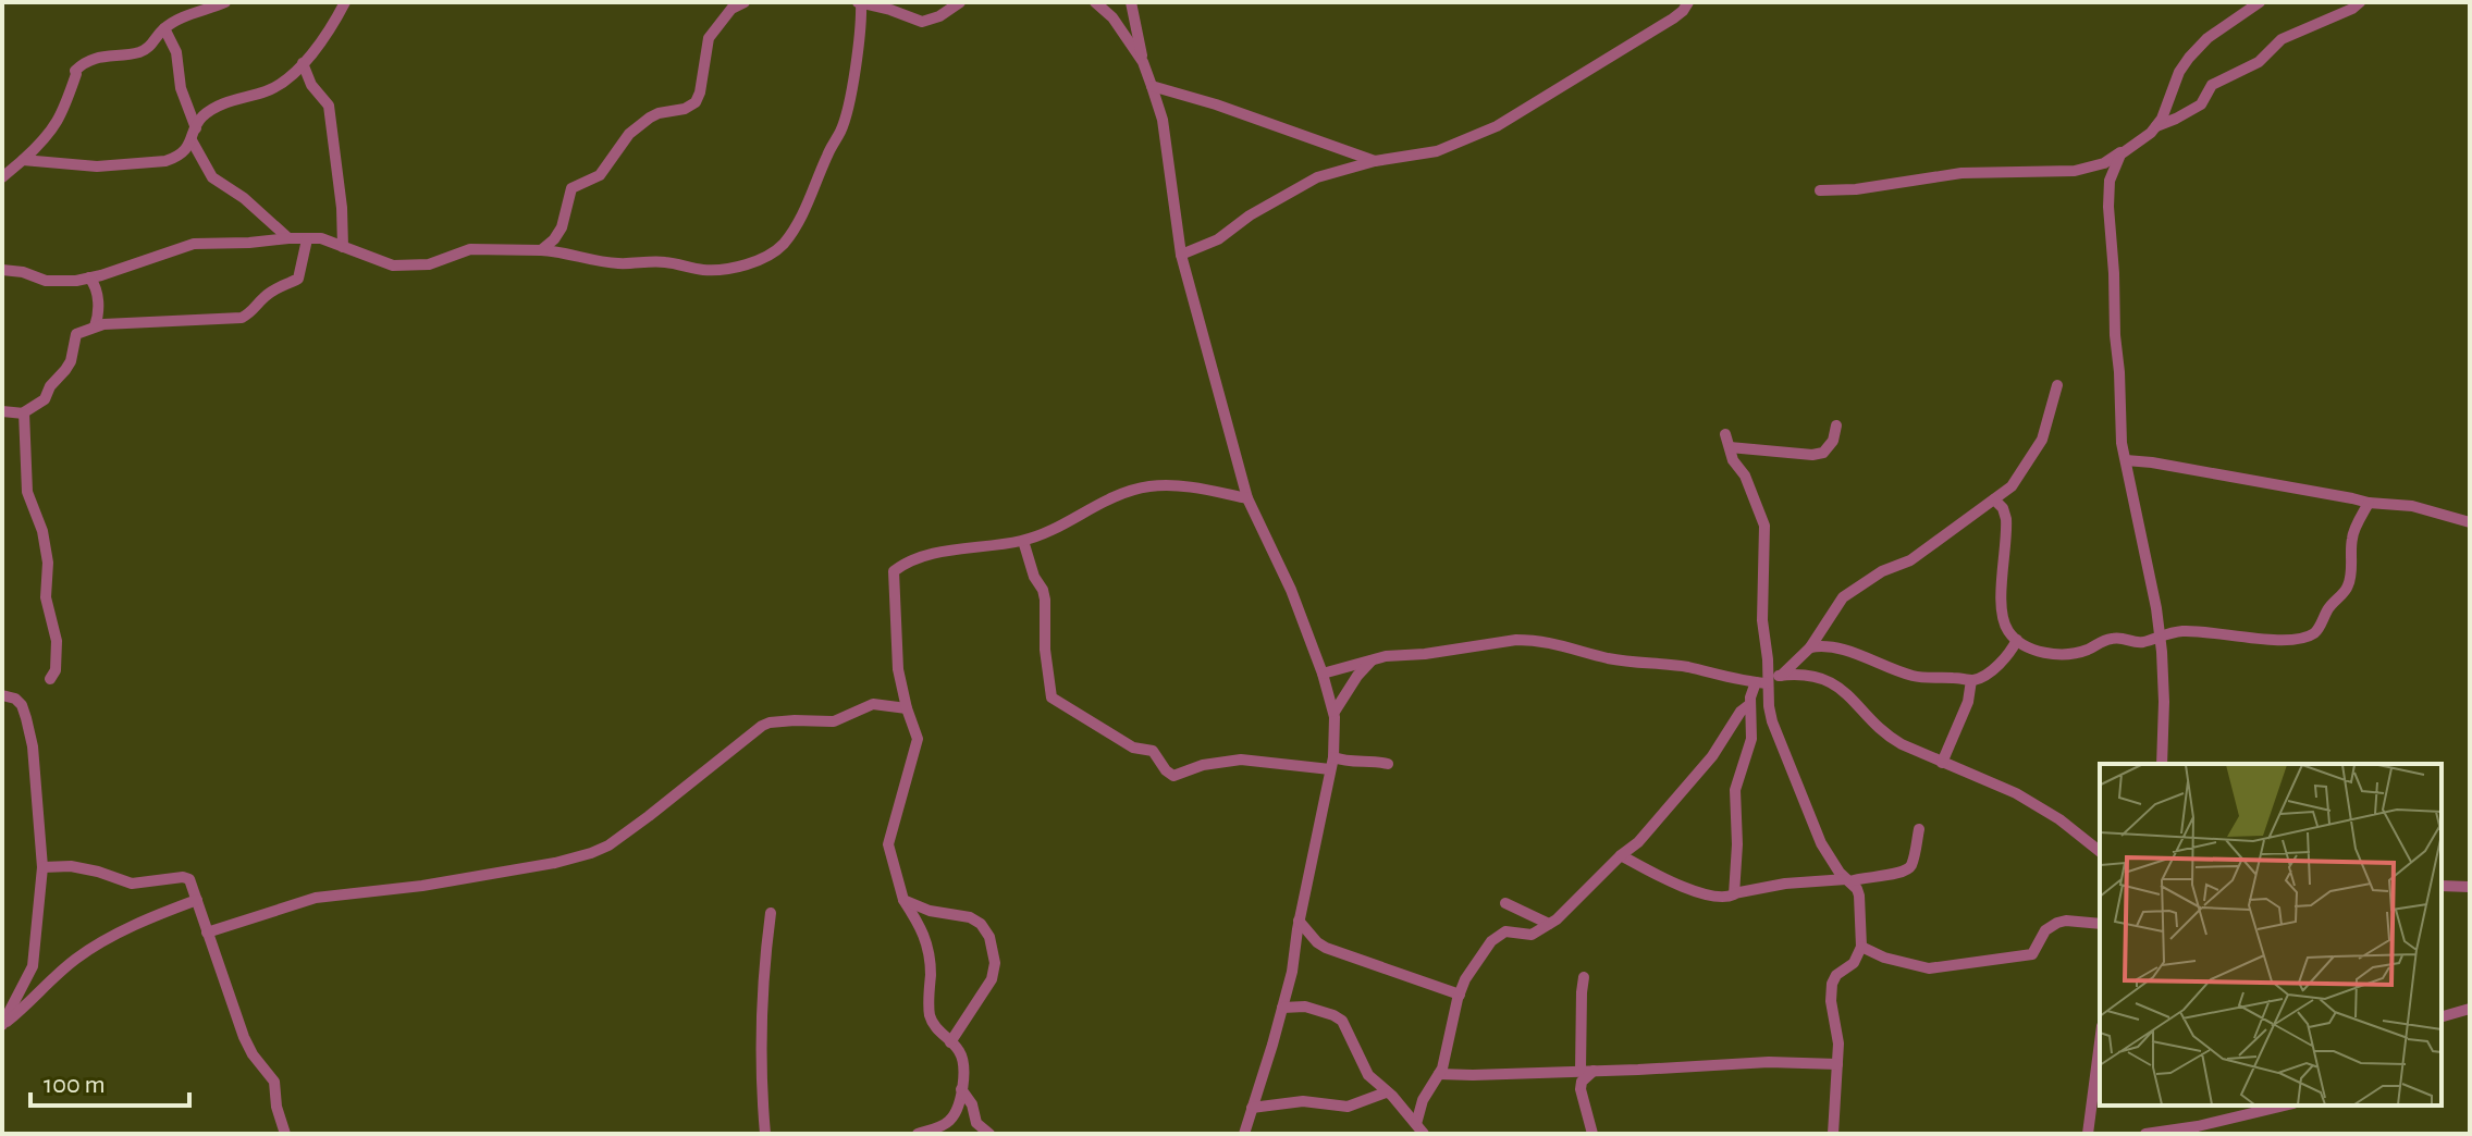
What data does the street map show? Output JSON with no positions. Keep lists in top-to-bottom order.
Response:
{
  "scale_bar": "100 m"
}
